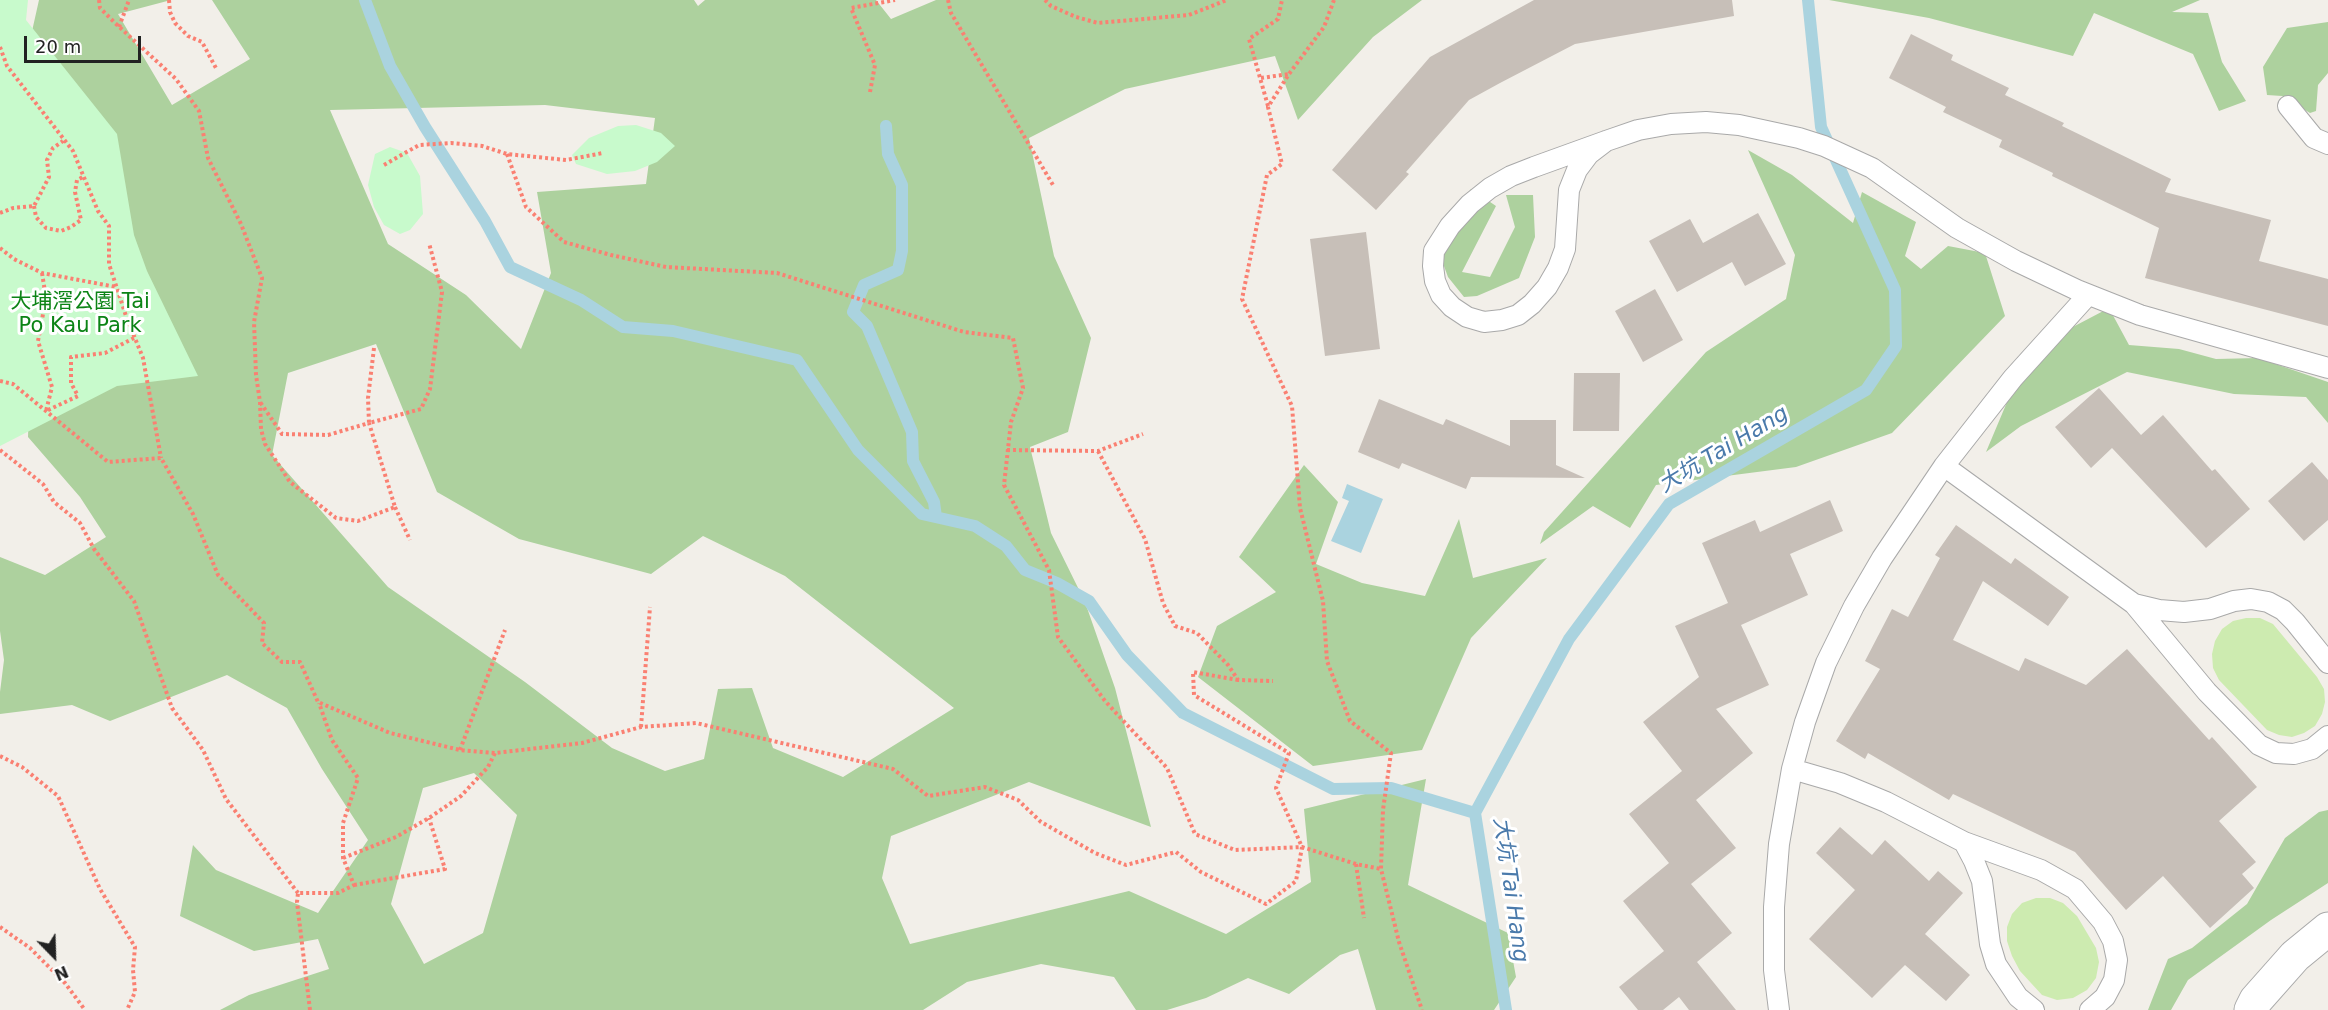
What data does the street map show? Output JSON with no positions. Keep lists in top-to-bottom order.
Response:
{
  "water": ["大坑 Tai Hang"],
  "parks": ["大埔滘公園 Tai Po Kau Park"],
  "scale_bar": "20 m",
  "north": "bottom right"
}
